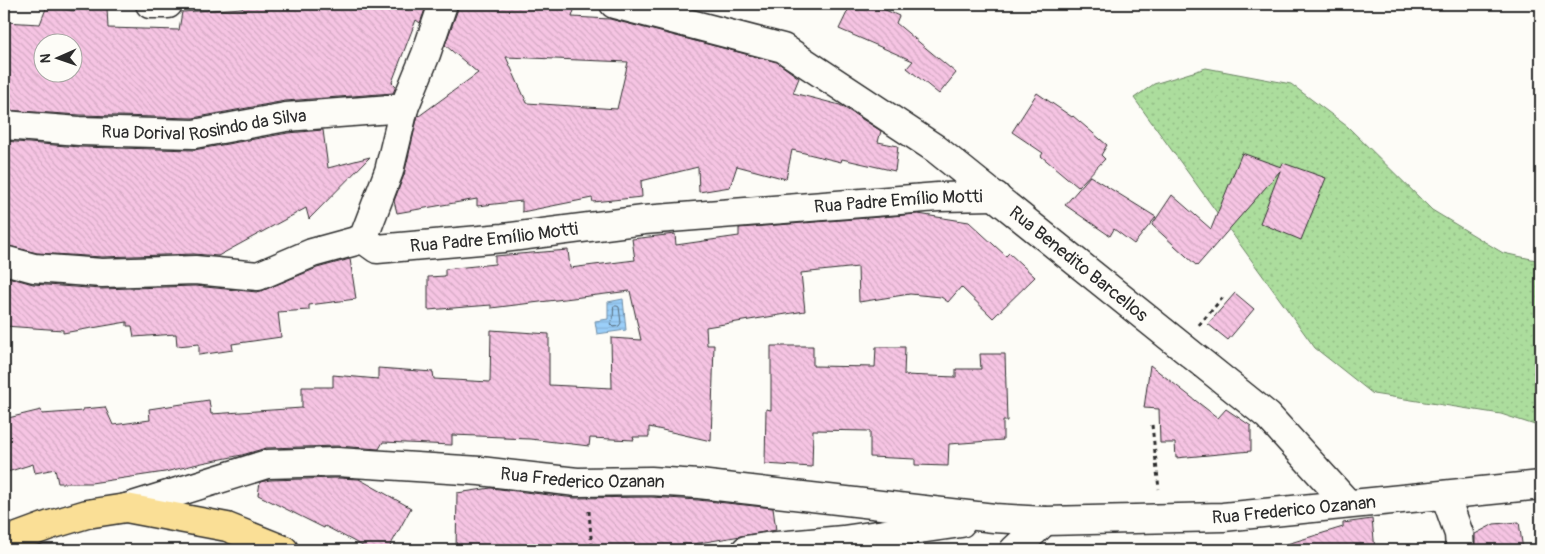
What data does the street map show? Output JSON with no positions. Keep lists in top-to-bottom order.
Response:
{
  "streets": {
    "street": [
      "Rua Dorival Rosindo da Silva",
      "Rua Padre Emílio Motti",
      "Rua Benedito Barcellos",
      "Rua Frederico Ozanan"
    ]
  },
  "crossings": [
    ["Rua Padre Emílio Motti", "Rua Benedito Barcellos"],
    ["Rua Benedito Barcellos", "Rua Frederico Ozanan"]
  ],
  "north": "left"
}
